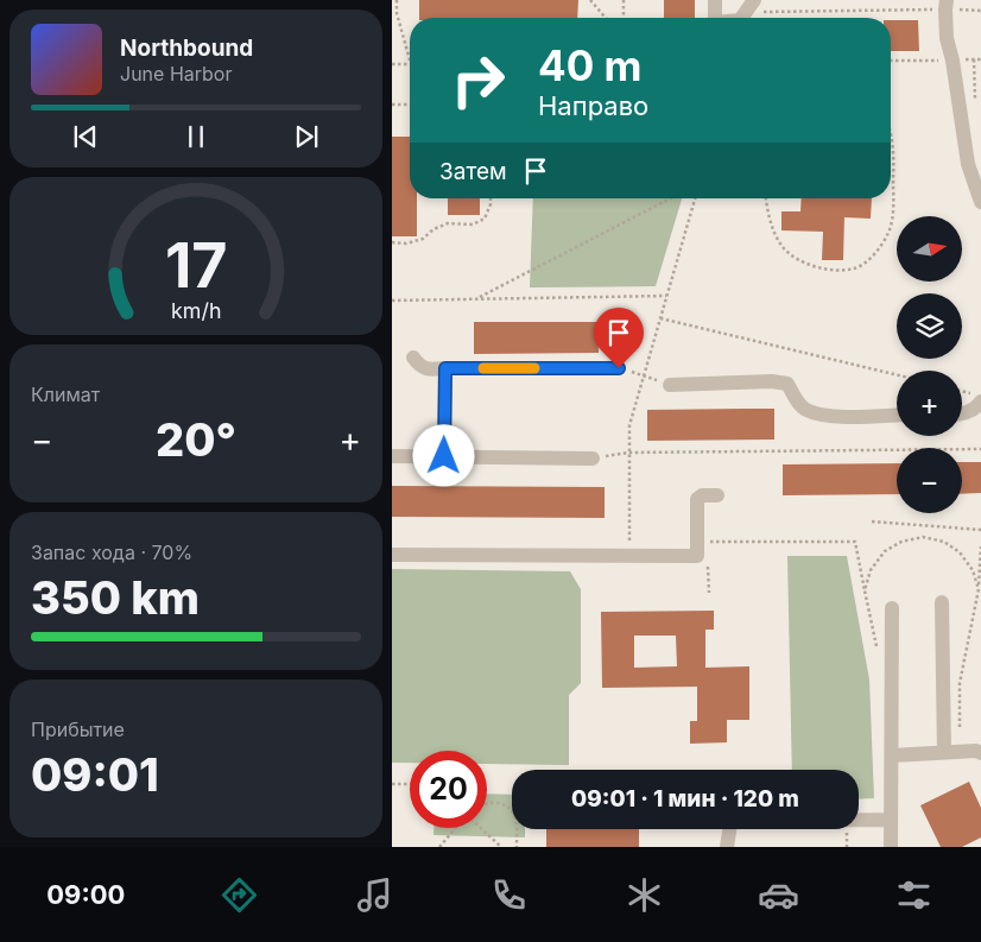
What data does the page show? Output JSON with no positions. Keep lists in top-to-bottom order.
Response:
{
  "north": "right",
  "page": {
    "turn": ["40 m", "Направо"],
    "song": ["Northbound", "June Harbor"],
    "then": "Затем",
    "map_buttons": ["+", "−"],
    "tile": [
      "Климат",
      ["Запас хода · 70%", "350 km"],
      ["Прибытие", "09:01"]
    ],
    "heat": ["−", "20°", "+"],
    "limit": "20",
    "trip": "09:01 · 1 мин · 120 m",
    "tabs": "09:00",
    "gauge": ["17", "km/h"]
  }
}
